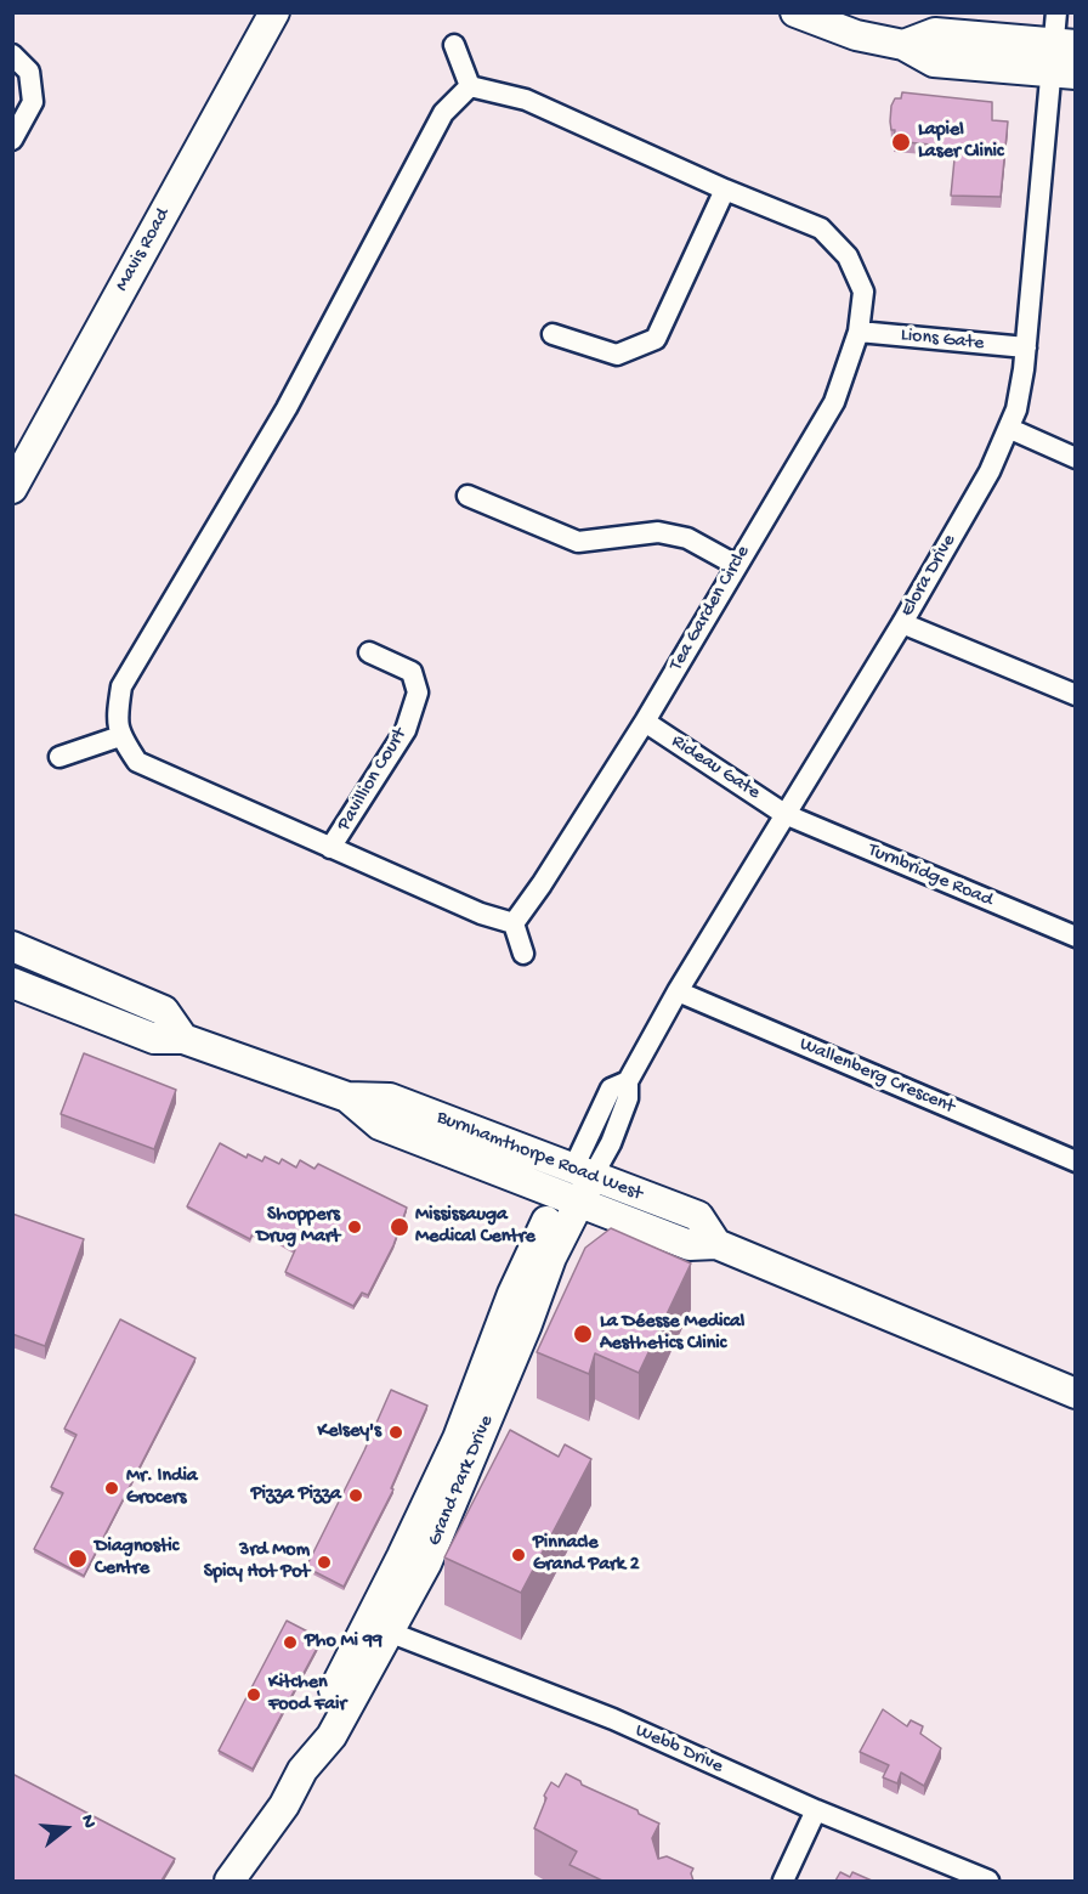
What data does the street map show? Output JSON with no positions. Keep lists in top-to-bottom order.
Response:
{
  "streets": {
    "main road": ["Mavis Road", "Burnhamthorpe Road West", "Grand Park Drive"],
    "street": [
      "Lions Gate",
      "Elora Drive",
      "Tea Garden Circle",
      "Rideau Gate",
      "Pavillion Court",
      "Turnbridge Road",
      "Wallenberg Crescent",
      "Webb Drive"
    ]
  },
  "crossings": [
    ["Lions Gate", "Elora Drive"],
    ["Lions Gate", "Tea Garden Circle"],
    ["Elora Drive", "Rideau Gate"],
    ["Elora Drive", "Turnbridge Road"],
    ["Elora Drive", "Wallenberg Crescent"],
    ["Elora Drive", "Burnhamthorpe Road West"],
    ["Elora Drive", "Grand Park Drive"],
    ["Tea Garden Circle", "Rideau Gate"],
    ["Rideau Gate", "Turnbridge Road"],
    ["Burnhamthorpe Road West", "Grand Park Drive"],
    ["Grand Park Drive", "Webb Drive"]
  ],
  "places": [
    "Lapiel Laser Clinic",
    "Shoppers Drug Mart",
    "Mississauga Medical Centre",
    "La Déesse Medical Aesthetics Clinic",
    "Kelsey's",
    "Mr. India Grocers",
    "Pizza Pizza",
    "Pinnacle Grand Park 2",
    "Diagnostic Centre",
    "3rd Mom Spicy Hot Pot",
    "Pho Mi 99",
    "Kitchen Food Fair"
  ],
  "north": "right"
}
